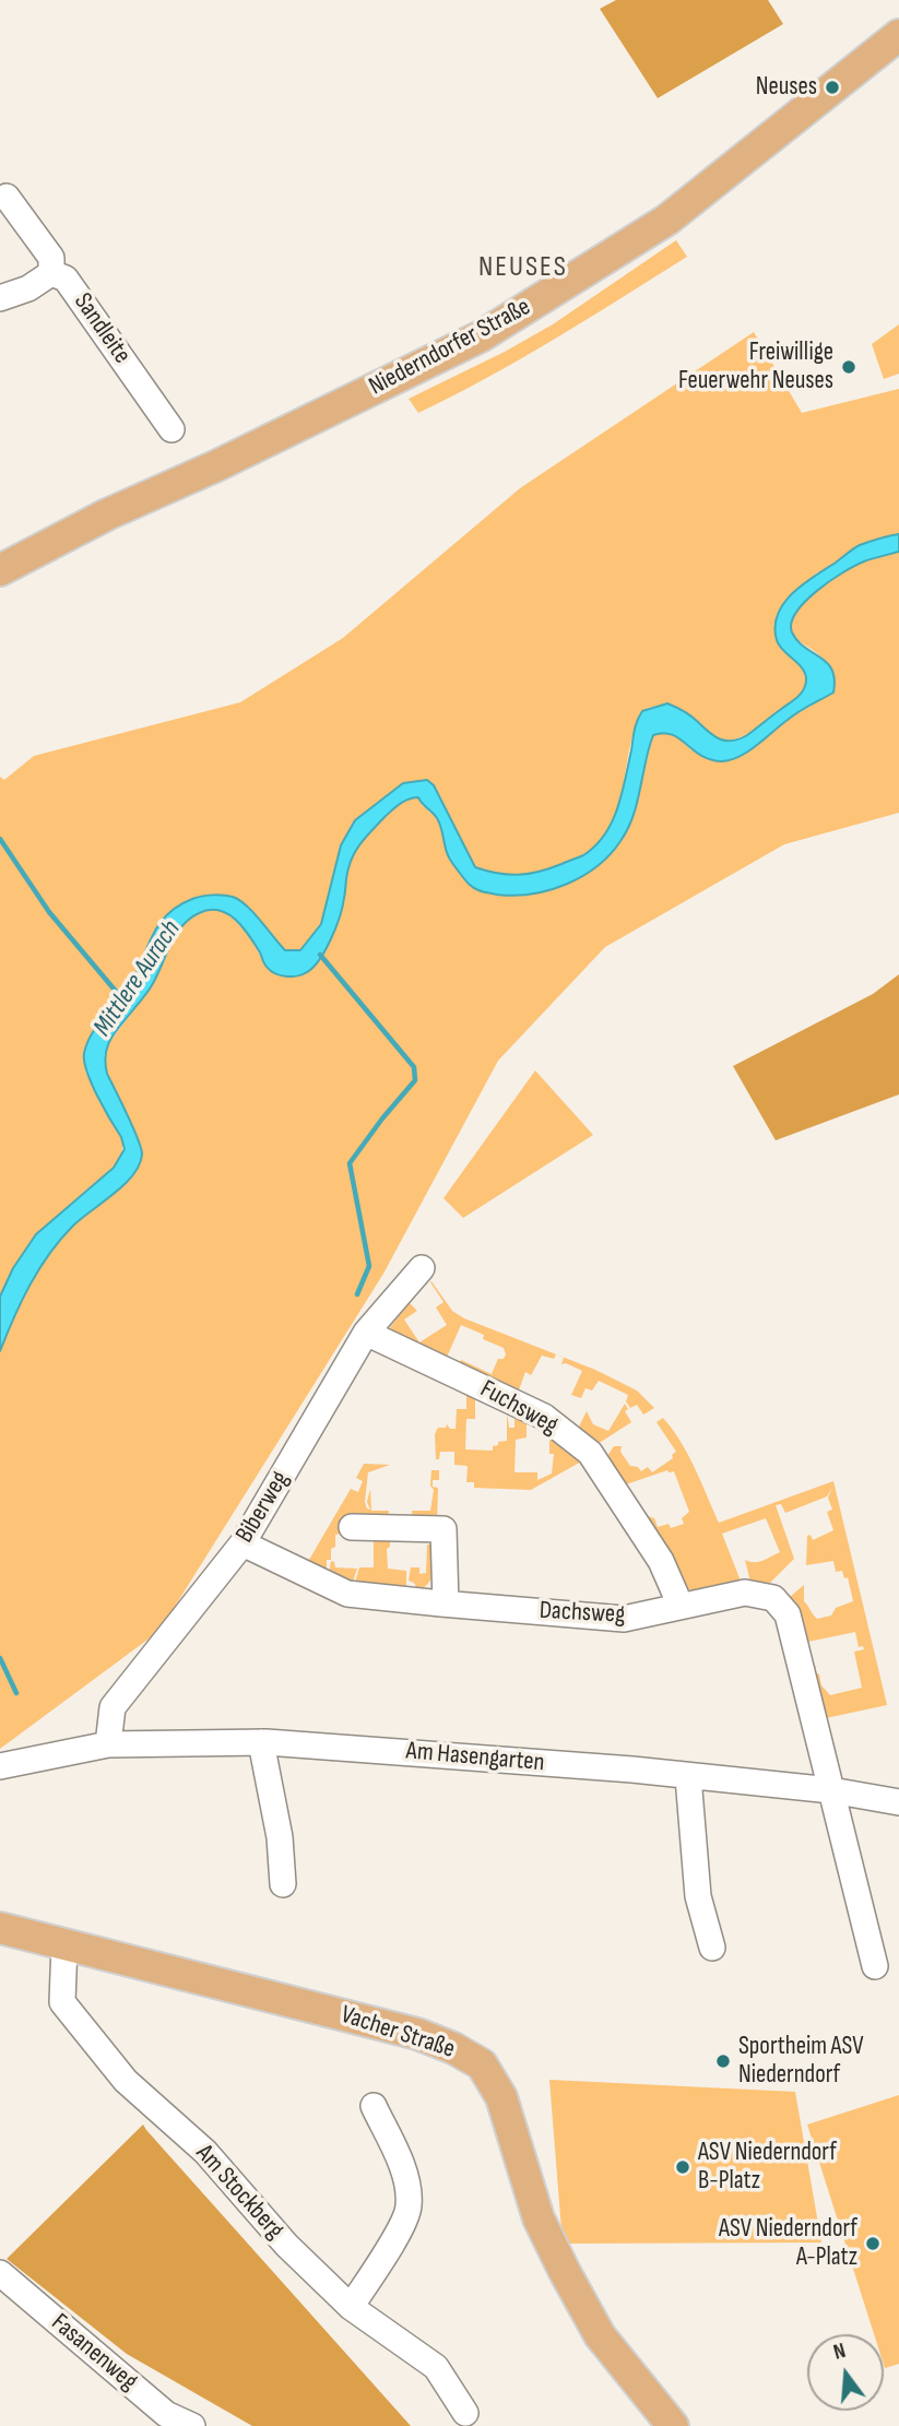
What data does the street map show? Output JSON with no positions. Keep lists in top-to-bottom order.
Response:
{
  "streets": {
    "main road": ["Niederndorfer Straße", "Vacher Straße"],
    "street": [
      "Sandleite",
      "Fuchsweg",
      "Biberweg",
      "Dachsweg",
      "Am Hasengarten",
      "Am Stockberg",
      "Fasanenweg"
    ]
  },
  "crossings": [
    ["Fuchsweg", "Biberweg"],
    ["Fuchsweg", "Dachsweg"],
    ["Biberweg", "Dachsweg"],
    ["Biberweg", "Am Hasengarten"],
    ["Dachsweg", "Am Hasengarten"],
    ["Vacher Straße", "Am Stockberg"]
  ],
  "districts": ["NEUSES"],
  "water": ["Mittlere Aurach"],
  "places": [
    "Neuses",
    "Freiwillige Feuerwehr Neuses",
    "Sportheim ASV Niederndorf",
    "ASV Niederndorf B-Platz",
    "ASV Niederndorf A-Platz"
  ],
  "north": "top"
}
